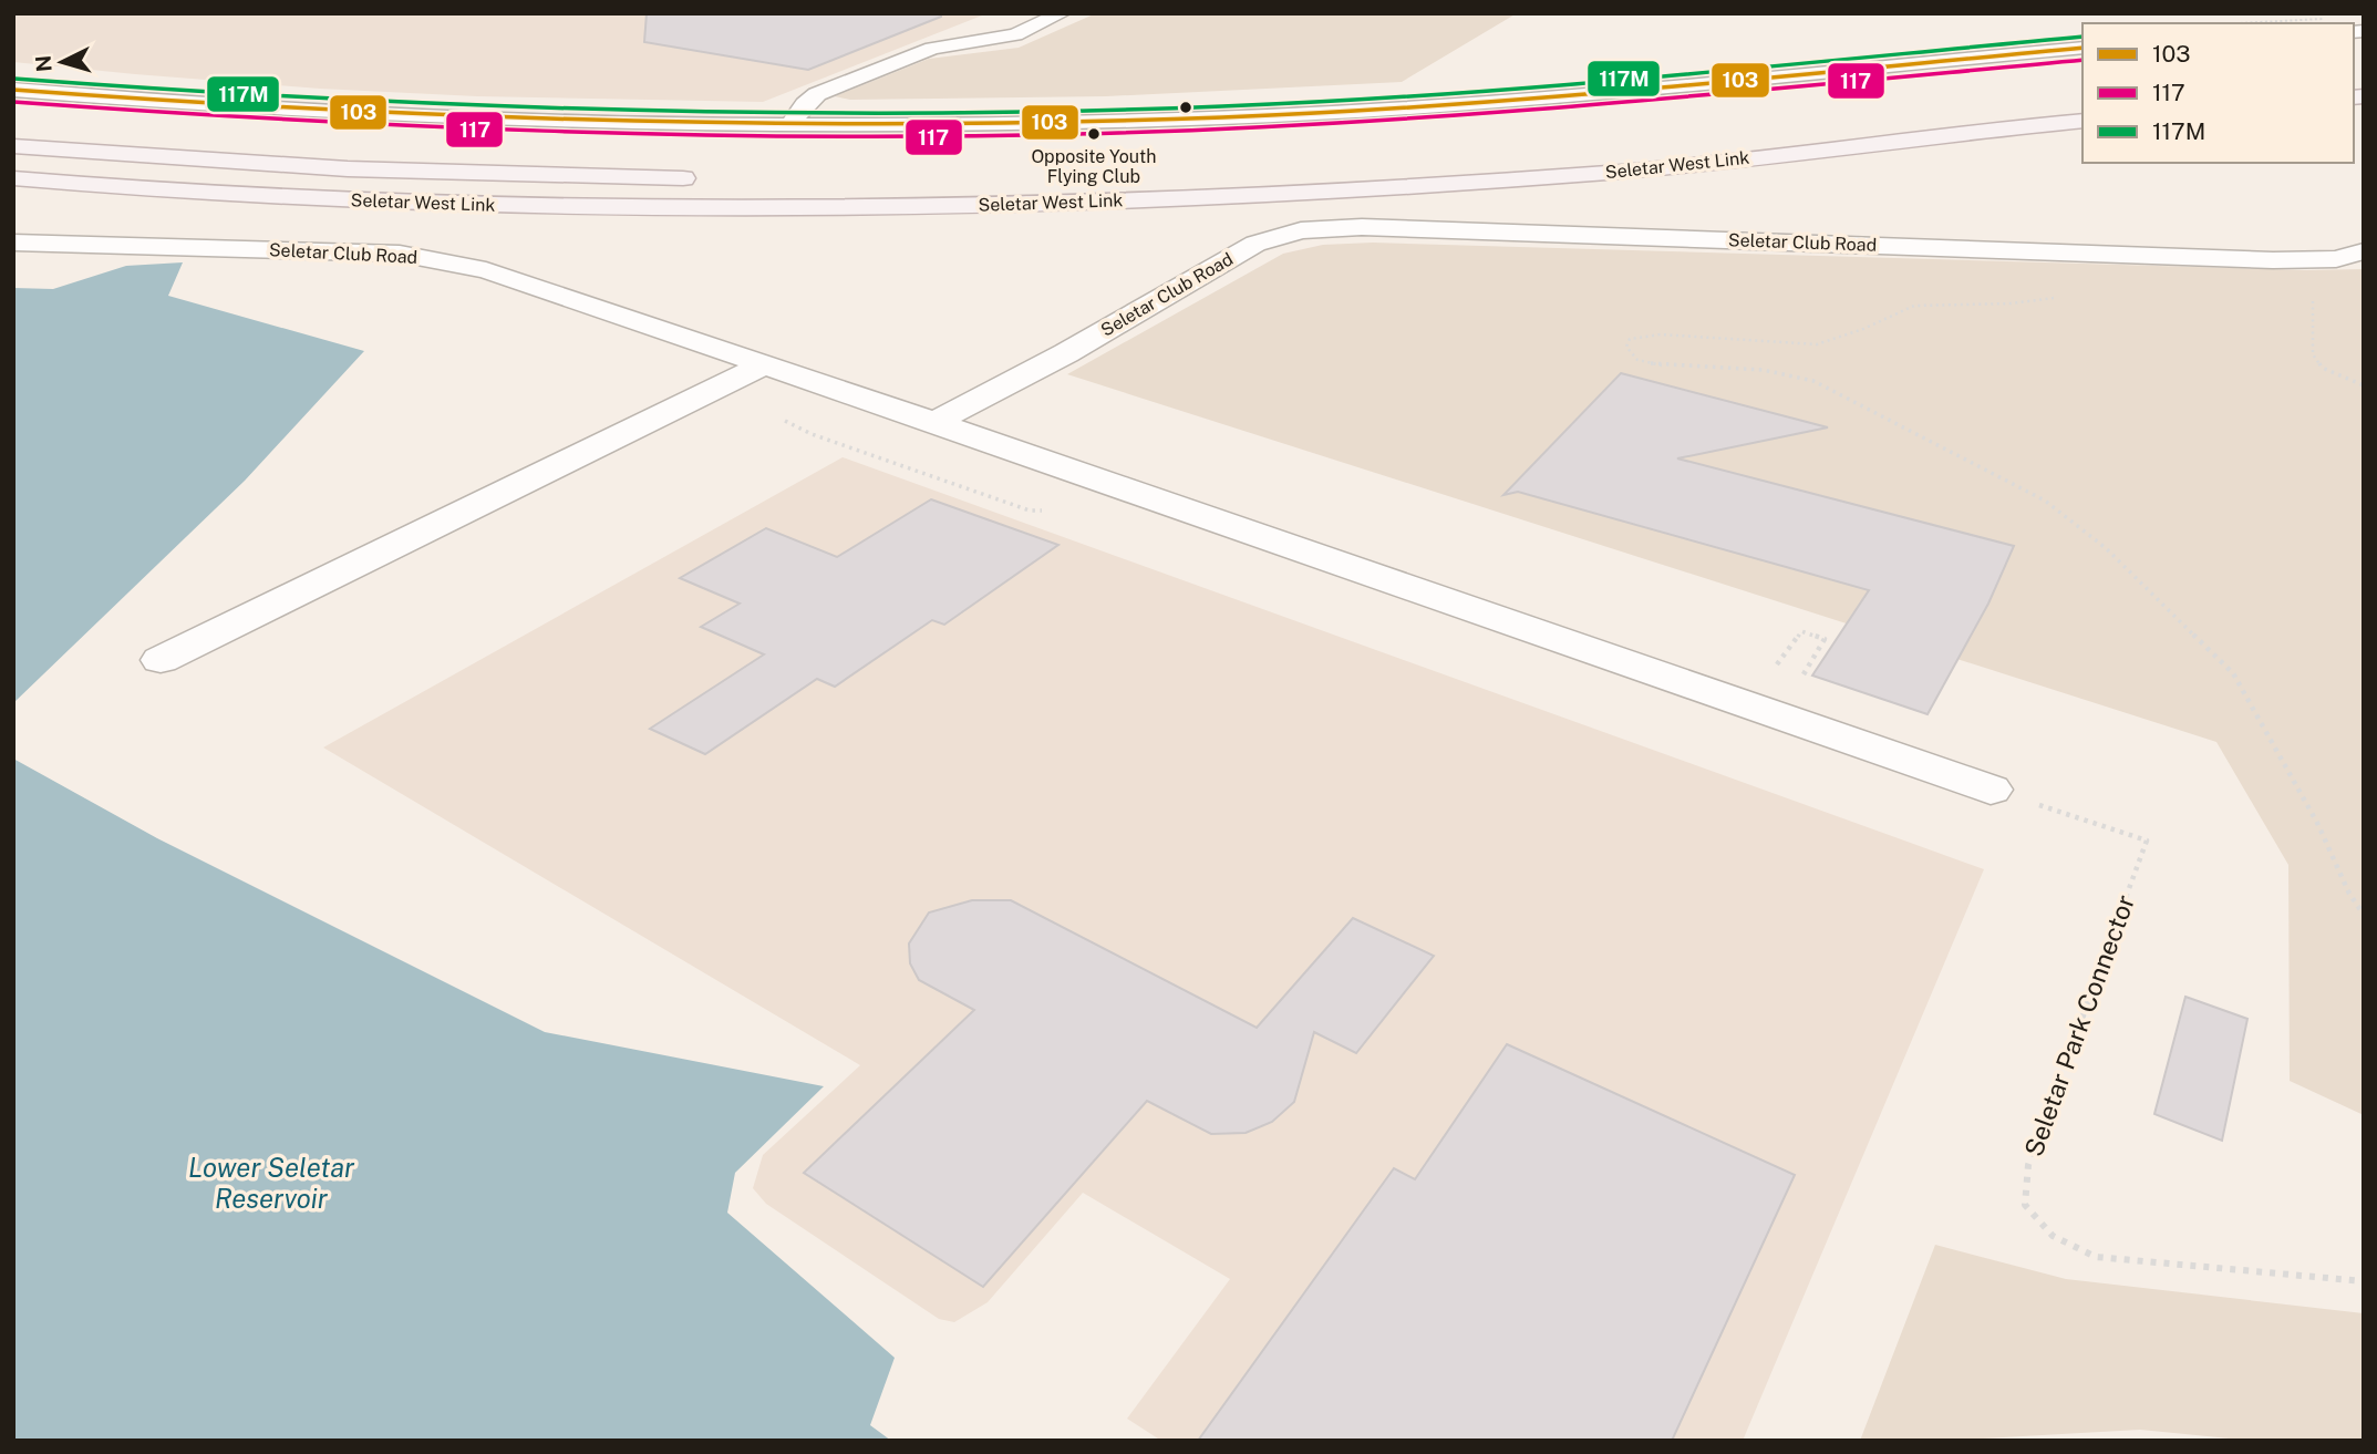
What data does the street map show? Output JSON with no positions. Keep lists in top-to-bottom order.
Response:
{
  "streets": {
    "main road": ["Seletar West Link"],
    "street": ["Seletar Club Road"],
    "path": ["Seletar Park Connector"]
  },
  "water": ["Lower Seletar Reservoir"],
  "places": ["Opposite Youth Flying Club"],
  "lines": ["transit line 117M", "transit line 103", "transit line 117"],
  "legend": ["103", "117", "117M"],
  "north": "left"
}
